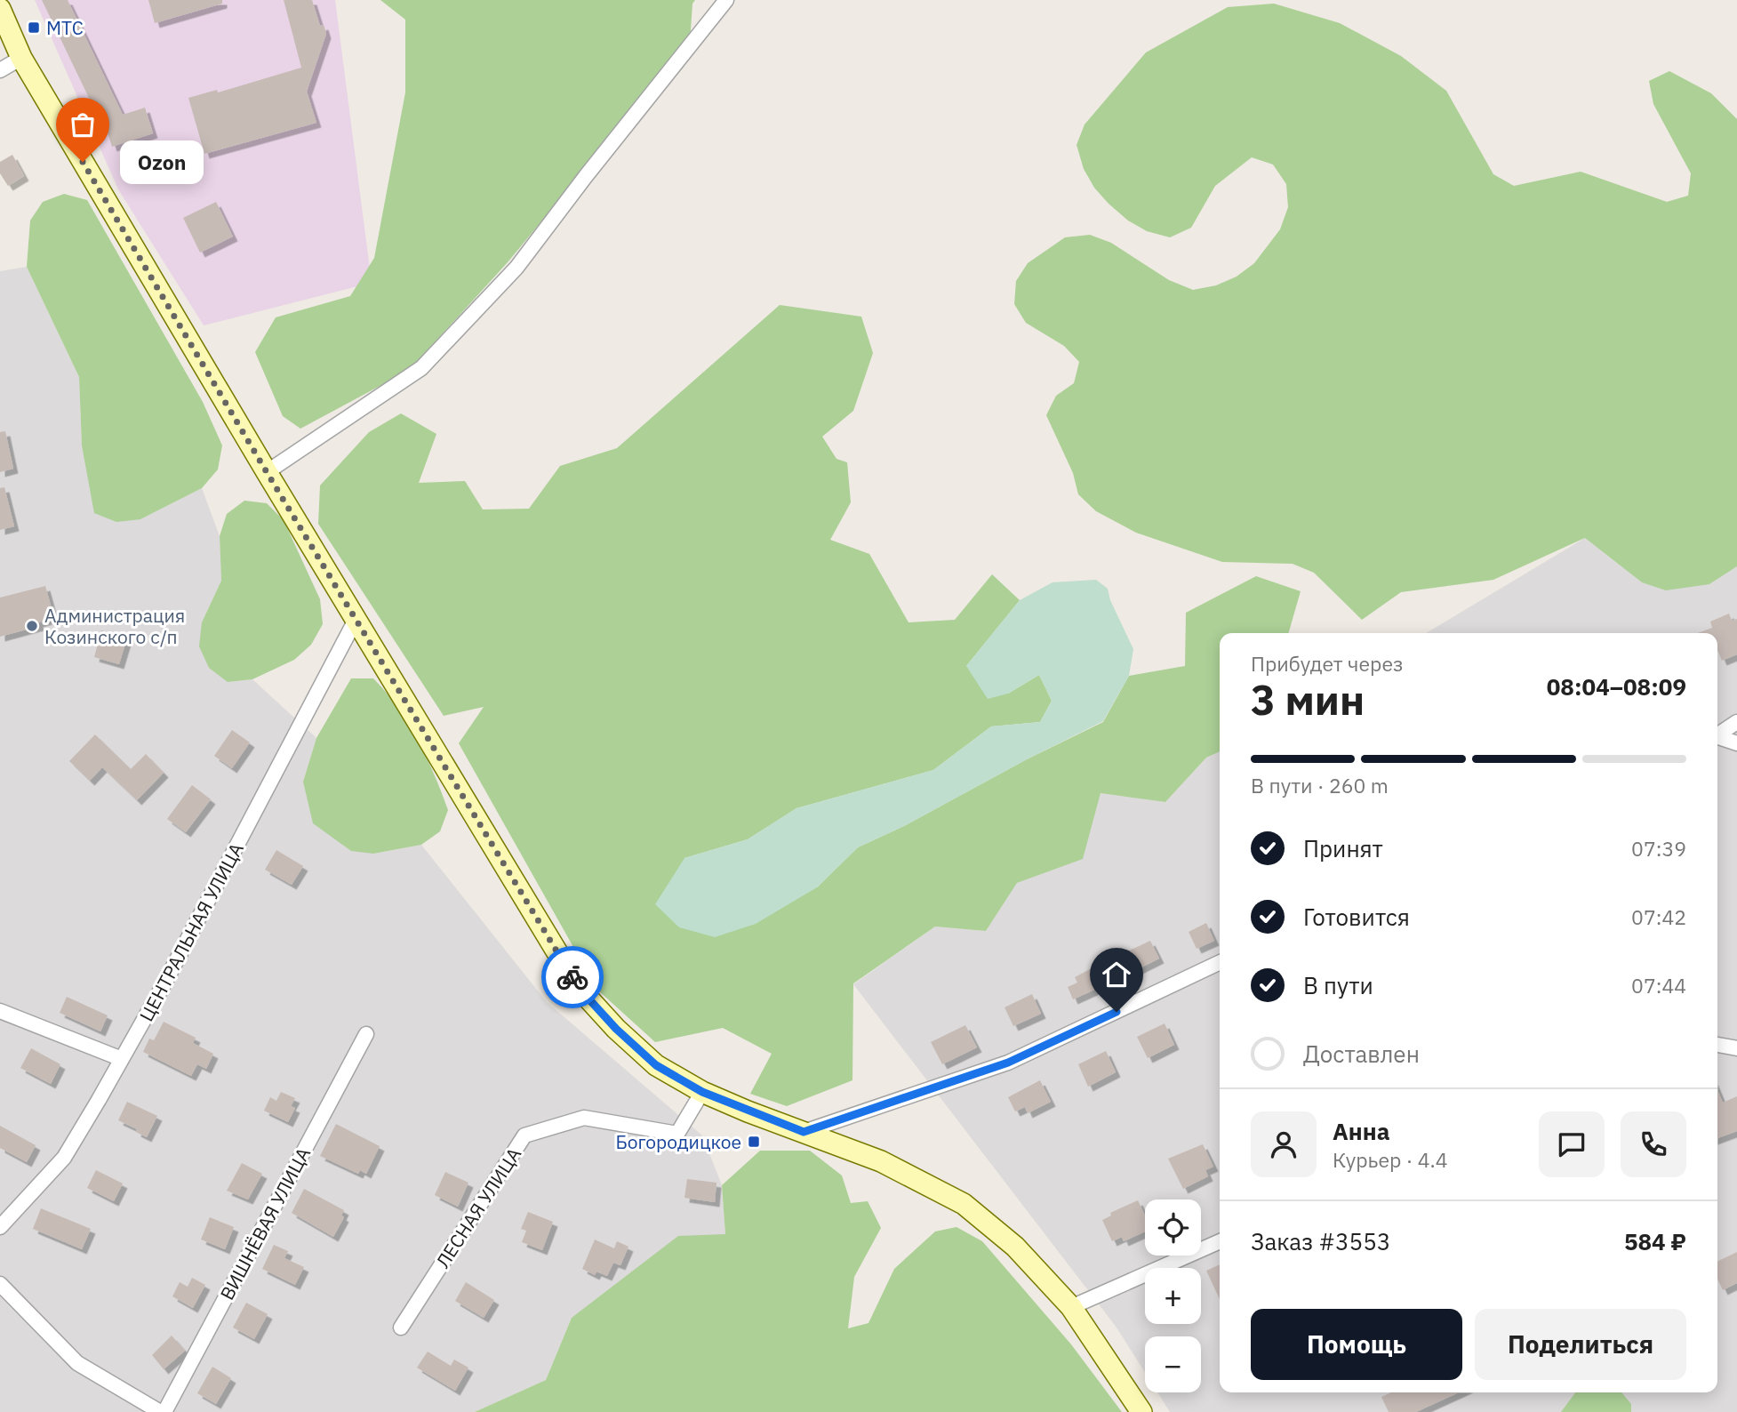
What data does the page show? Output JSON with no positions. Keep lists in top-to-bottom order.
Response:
{
  "streets": {
    "street": ["ЦЕНТРАЛЬНАЯ УЛИЦА", "ЛЕСНАЯ УЛИЦА", "ВИШНЁВАЯ УЛИЦА"]
  },
  "places": {
    "transit": ["МТС", "Богородицкое"],
    "other": ["Ozon", "Администрация Козинского с/п"]
  },
  "page": {
    "bubble": "Ozon",
    "heading": ["3 мин", "Прибудет через", "08:04–08:09"],
    "panel": [
      "Анна",
      "Курьер · 4.4",
      "Заказ #3553",
      "584 ₽"
    ],
    "bar": "В пути · 260 m",
    "list": [
      ["Принят", "07:39"],
      ["Готовится", "07:42"],
      ["В пути", "07:44"],
      "Доставлен"
    ],
    "map_buttons": ["+", "−"],
    "buttons": ["Помощь", "Поделиться"]
  }
}
